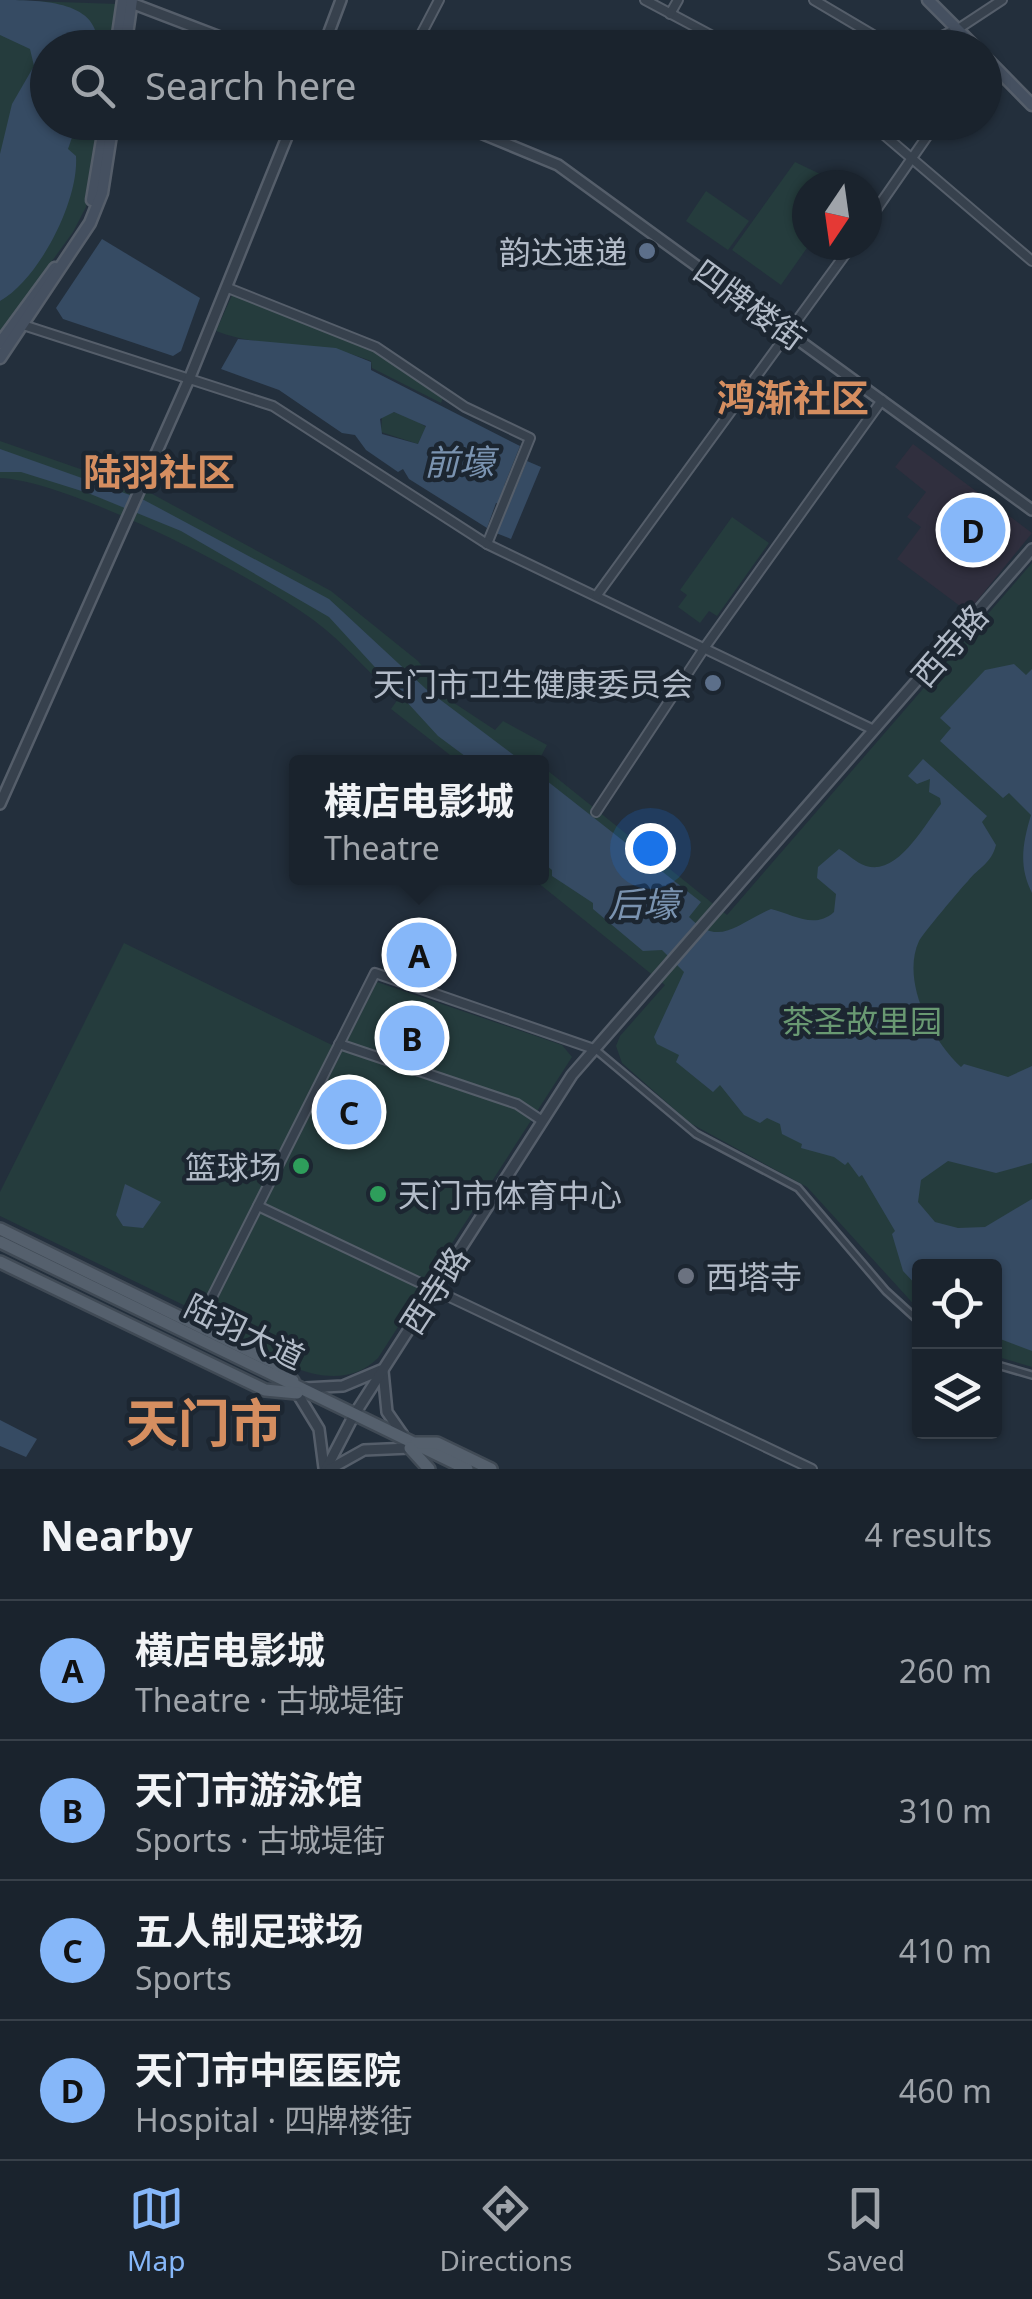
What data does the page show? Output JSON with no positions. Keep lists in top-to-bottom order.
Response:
{
  "streets": {
    "main road": ["陆羽大道"],
    "street": ["四牌楼街", "西寺路"]
  },
  "crossings": [
    ["西寺路", "陆羽大道"]
  ],
  "districts": ["鸿渐社区", "陆羽社区", "天门市"],
  "water": ["前壕", "后壕"],
  "parks": ["茶圣故里园"],
  "places": [
    "韵达速递",
    "天门市卫生健康委员会",
    "篮球场",
    "天门市体育中心",
    "西塔寺"
  ],
  "north": "bottom",
  "page": {
    "search": "Search here",
    "pins": [
      "D",
      "A",
      "B",
      "C"
    ],
    "popup": ["横店电影城", "Theatre"],
    "heading": ["Nearby", "4 results"],
    "list": [
      {
        "mark": "A",
        "name": "横店电影城",
        "note": "Theatre · 古城堤街",
        "value": "260 m"
      },
      {
        "mark": "B",
        "name": "天门市游泳馆",
        "note": "Sports · 古城堤街",
        "value": "310 m"
      },
      {
        "mark": "C",
        "name": "五人制足球场",
        "note": "Sports",
        "value": "410 m"
      },
      {
        "mark": "D",
        "name": "天门市中医医院",
        "note": "Hospital · 四牌楼街",
        "value": "460 m"
      }
    ],
    "nav": ["Map", "Directions", "Saved"]
  }
}
